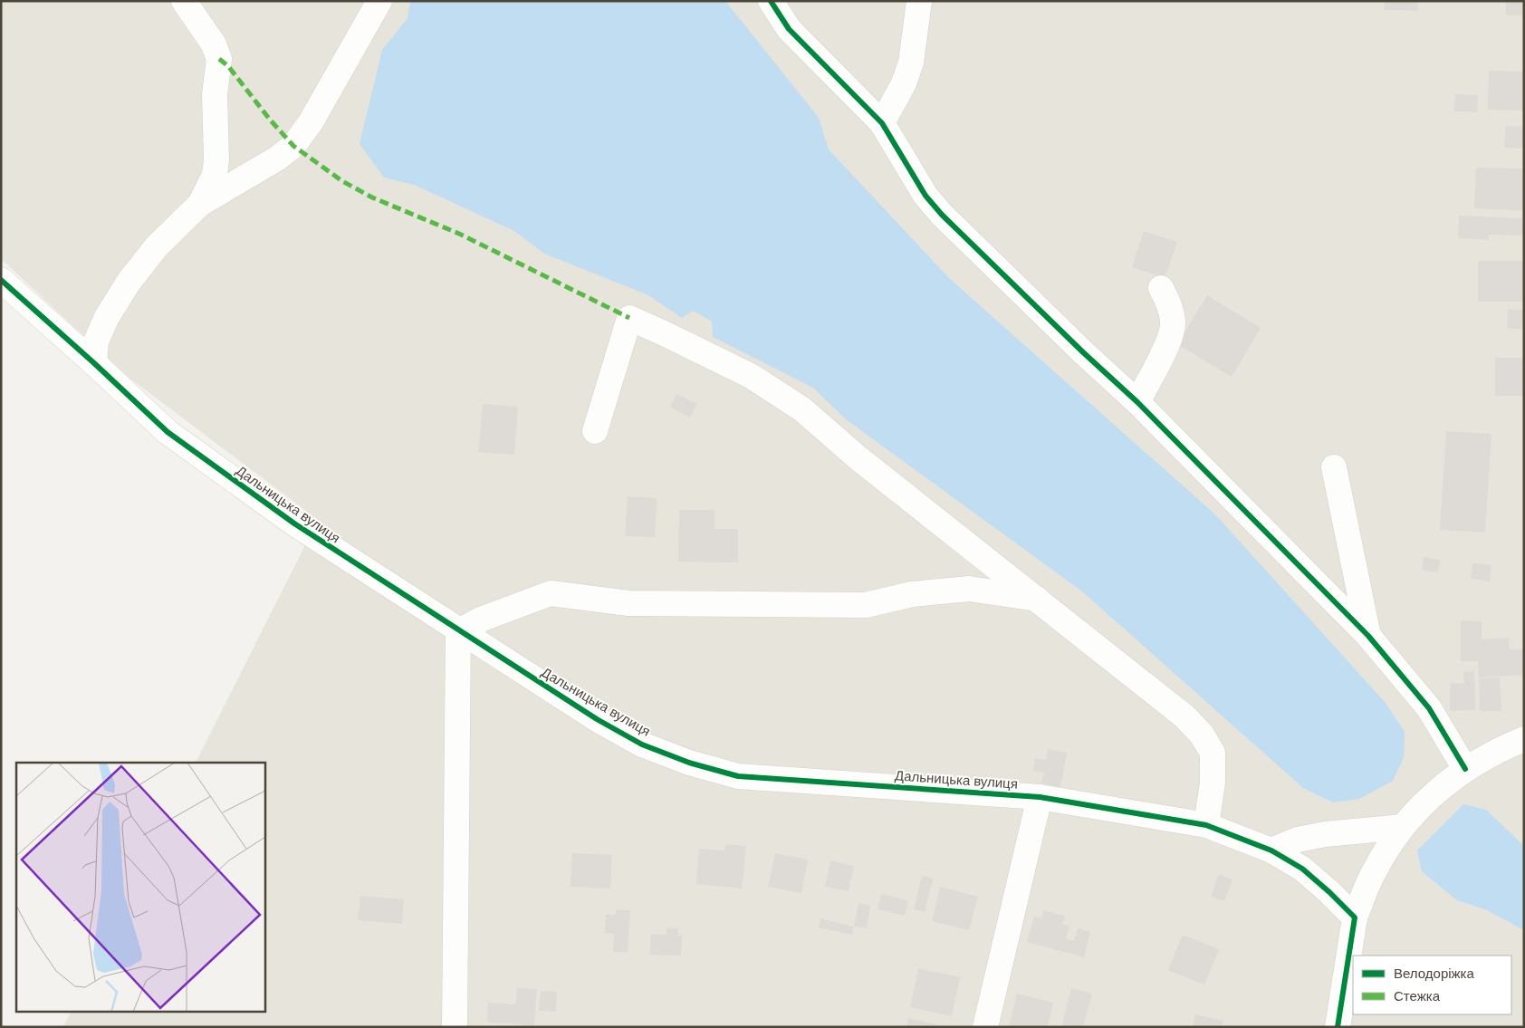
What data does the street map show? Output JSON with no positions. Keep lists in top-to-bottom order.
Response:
{
  "streets": {
    "street": ["Дальницька вулиця"]
  },
  "legend": ["Велодоріжка", "Стежка"]
}
